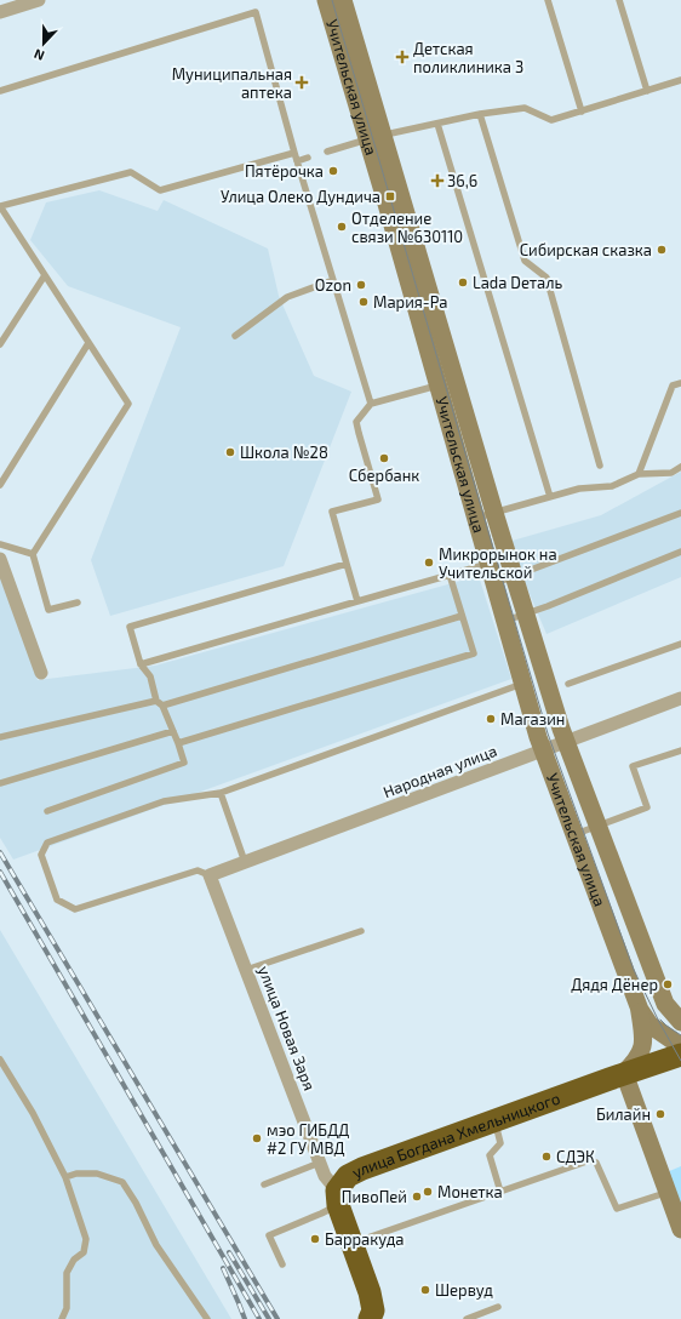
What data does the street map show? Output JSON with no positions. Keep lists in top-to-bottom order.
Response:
{
  "streets": {
    "highway": ["улица Богдана Хмельницкого"],
    "main road": ["Учительская улица"],
    "street": ["Народная улица", "улица Новая Заря"]
  },
  "crossings": [
    ["Учительская улица", "Народная улица"],
    ["Народная улица", "улица Новая Заря"],
    ["улица Новая Заря", "улица Богдана Хмельницкого"]
  ],
  "places": {
    "health": ["Детская поликлиника 3", "Муниципальная аптека", "36,6"],
    "other": [
      "Пятёрочка",
      "Отделение связи №630110",
      "Сибирская сказка",
      "Lada Dеталь",
      "Ozon",
      "Мария-Ра",
      "Школа №28",
      "Сбербанк",
      "Микрорынок на Учительской",
      "Магазин",
      "Дядя Дёнер",
      "Билайн",
      "мэо ГИБДД #2 ГУ МВД",
      "СДЭК",
      "Монетка",
      "ПивоПей",
      "Барракуда",
      "Шервуд"
    ],
    "transit": ["Улица Олеко Дундича"]
  },
  "north": "bottom"
}
